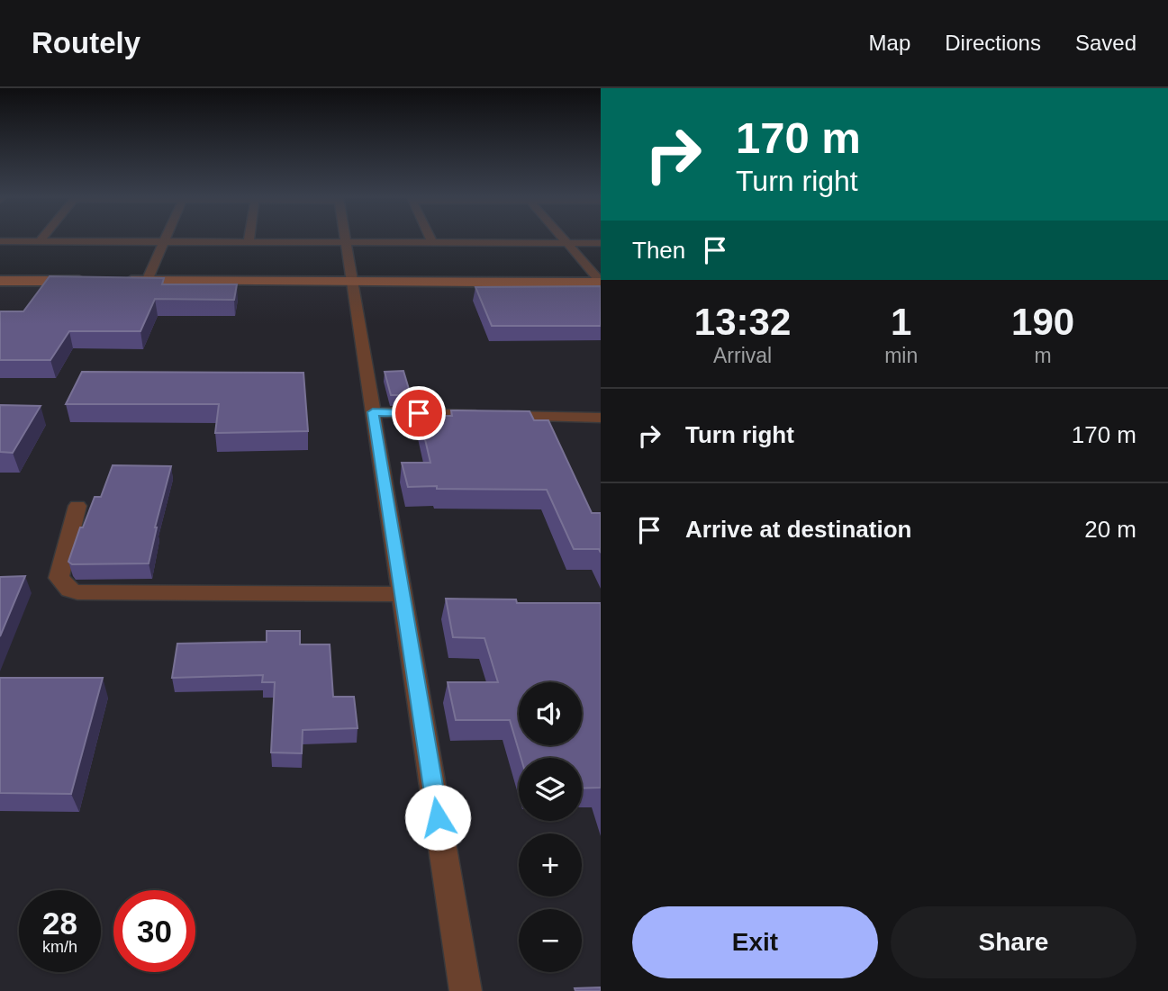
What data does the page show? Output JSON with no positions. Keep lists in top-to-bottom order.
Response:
{
  "page": {
    "header": "Routely",
    "nav": ["Map", "Directions", "Saved"],
    "turn": ["170 m", "Turn right"],
    "then": "Then",
    "eta": [
      "13:32",
      "Arrival",
      "1",
      "min",
      "190",
      "m"
    ],
    "list": [
      {
        "name": "Turn right",
        "value": "170 m"
      },
      {
        "name": "Arrive at destination",
        "value": "20 m"
      }
    ],
    "map_buttons": ["+", "−"],
    "speed": "28 km/h",
    "limit": "30",
    "buttons": ["Exit", "Share"]
  }
}
